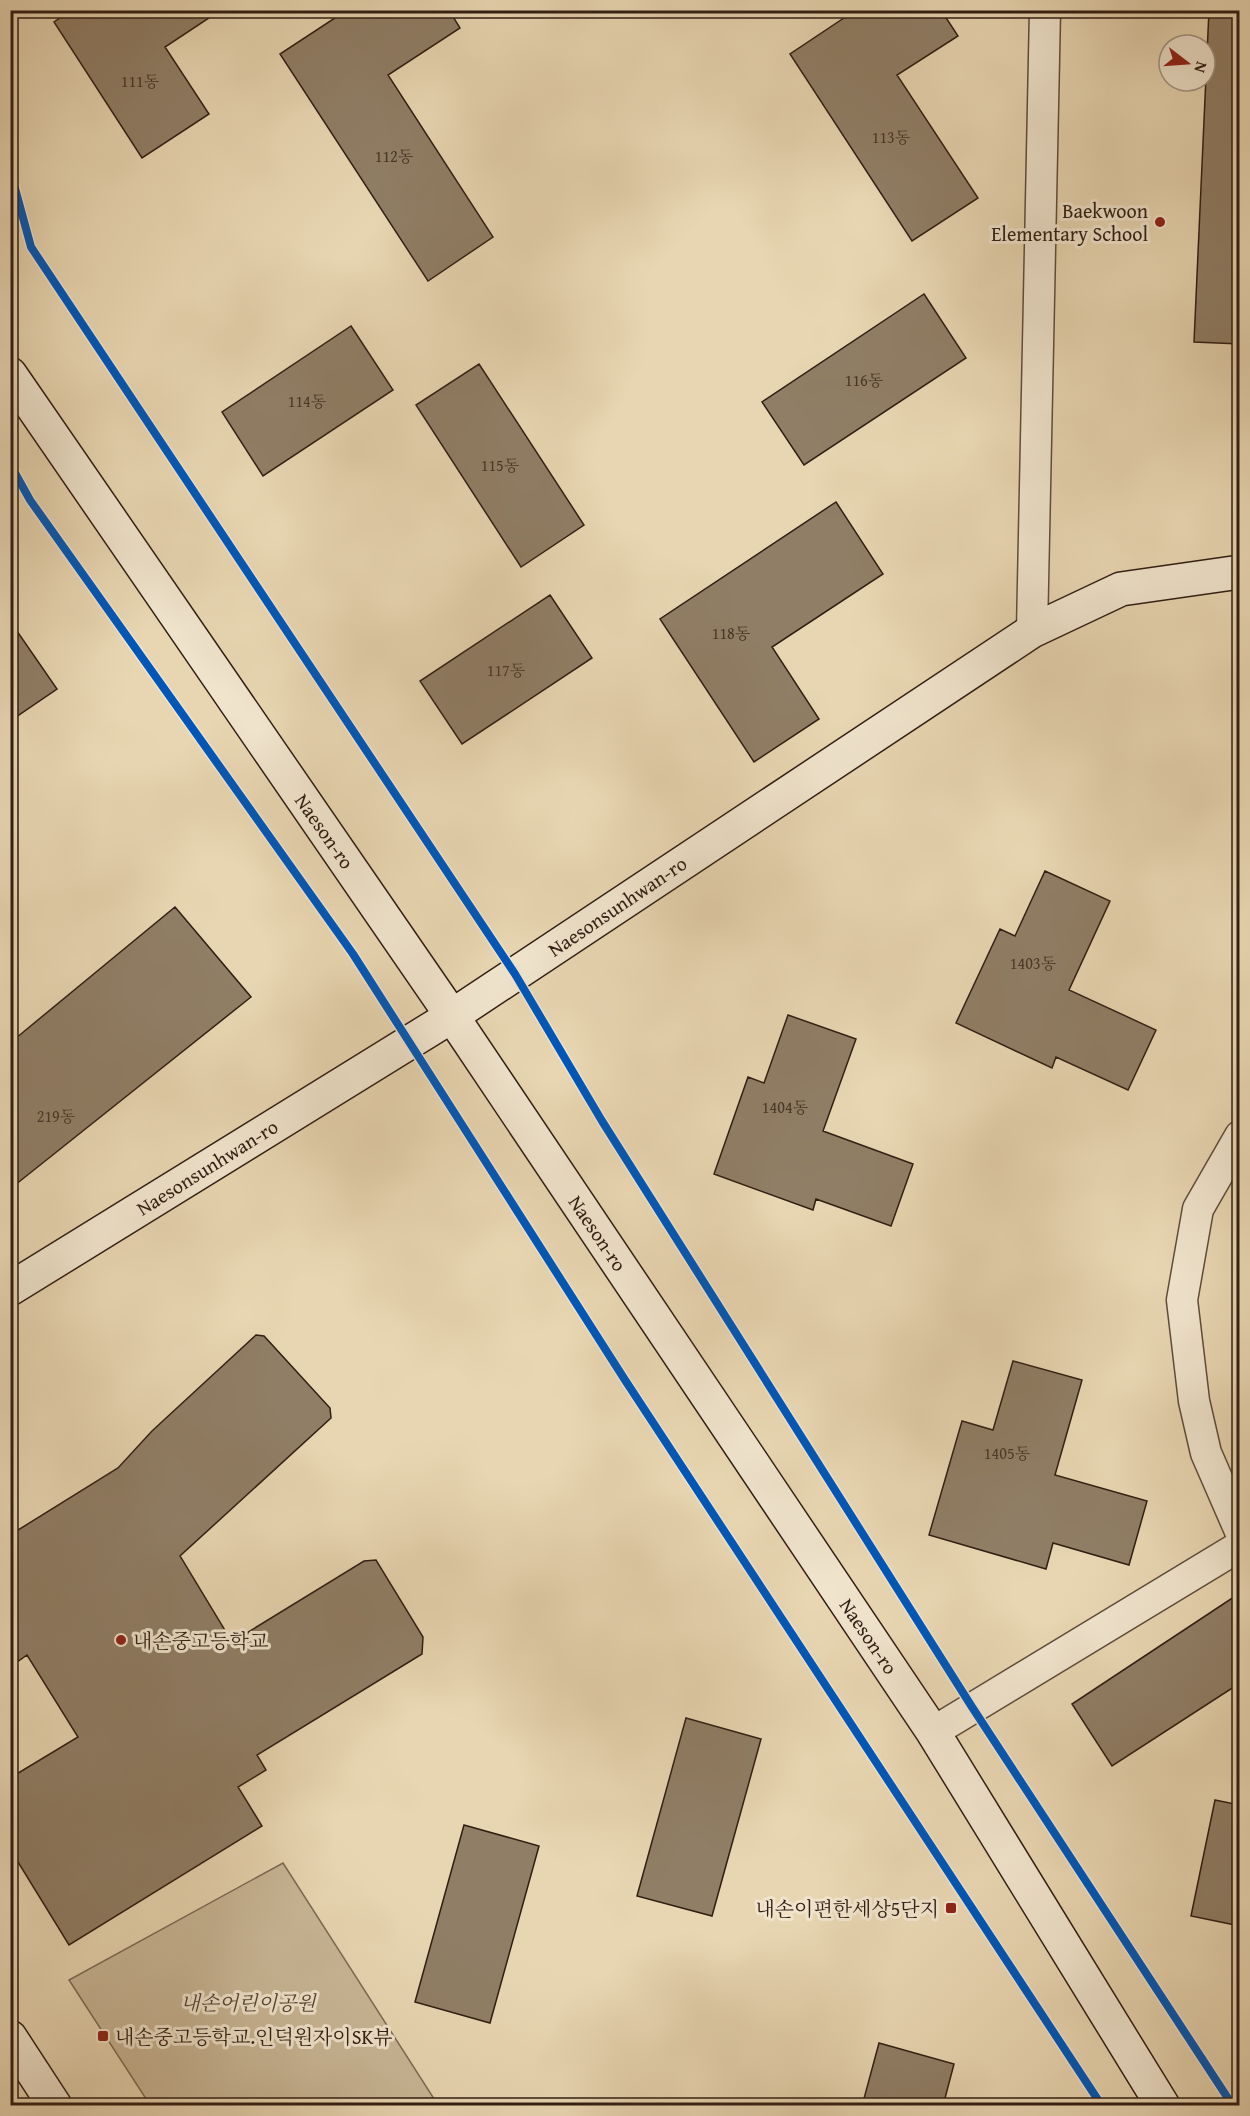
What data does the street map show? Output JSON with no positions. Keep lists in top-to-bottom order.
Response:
{
  "streets": {
    "street": ["Naeson-ro", "Naesonsunhwan-ro"]
  },
  "crossings": [
    ["Naeson-ro", "Naesonsunhwan-ro"]
  ],
  "parks": ["내손어린이공원"],
  "places": {
    "other": ["Baekwoon Elementary School", "내손중고등학교"],
    "transit": ["내손이편한세상5단지", "내손중고등학교.인덕원자이SK뷰"]
  },
  "house_numbers": [
    "111동",
    "113동",
    "112동",
    "116동",
    "114동",
    "115동",
    "118동",
    "117동",
    "1403동",
    "1404동",
    "219동",
    "1405동"
  ],
  "north": "right"
}
